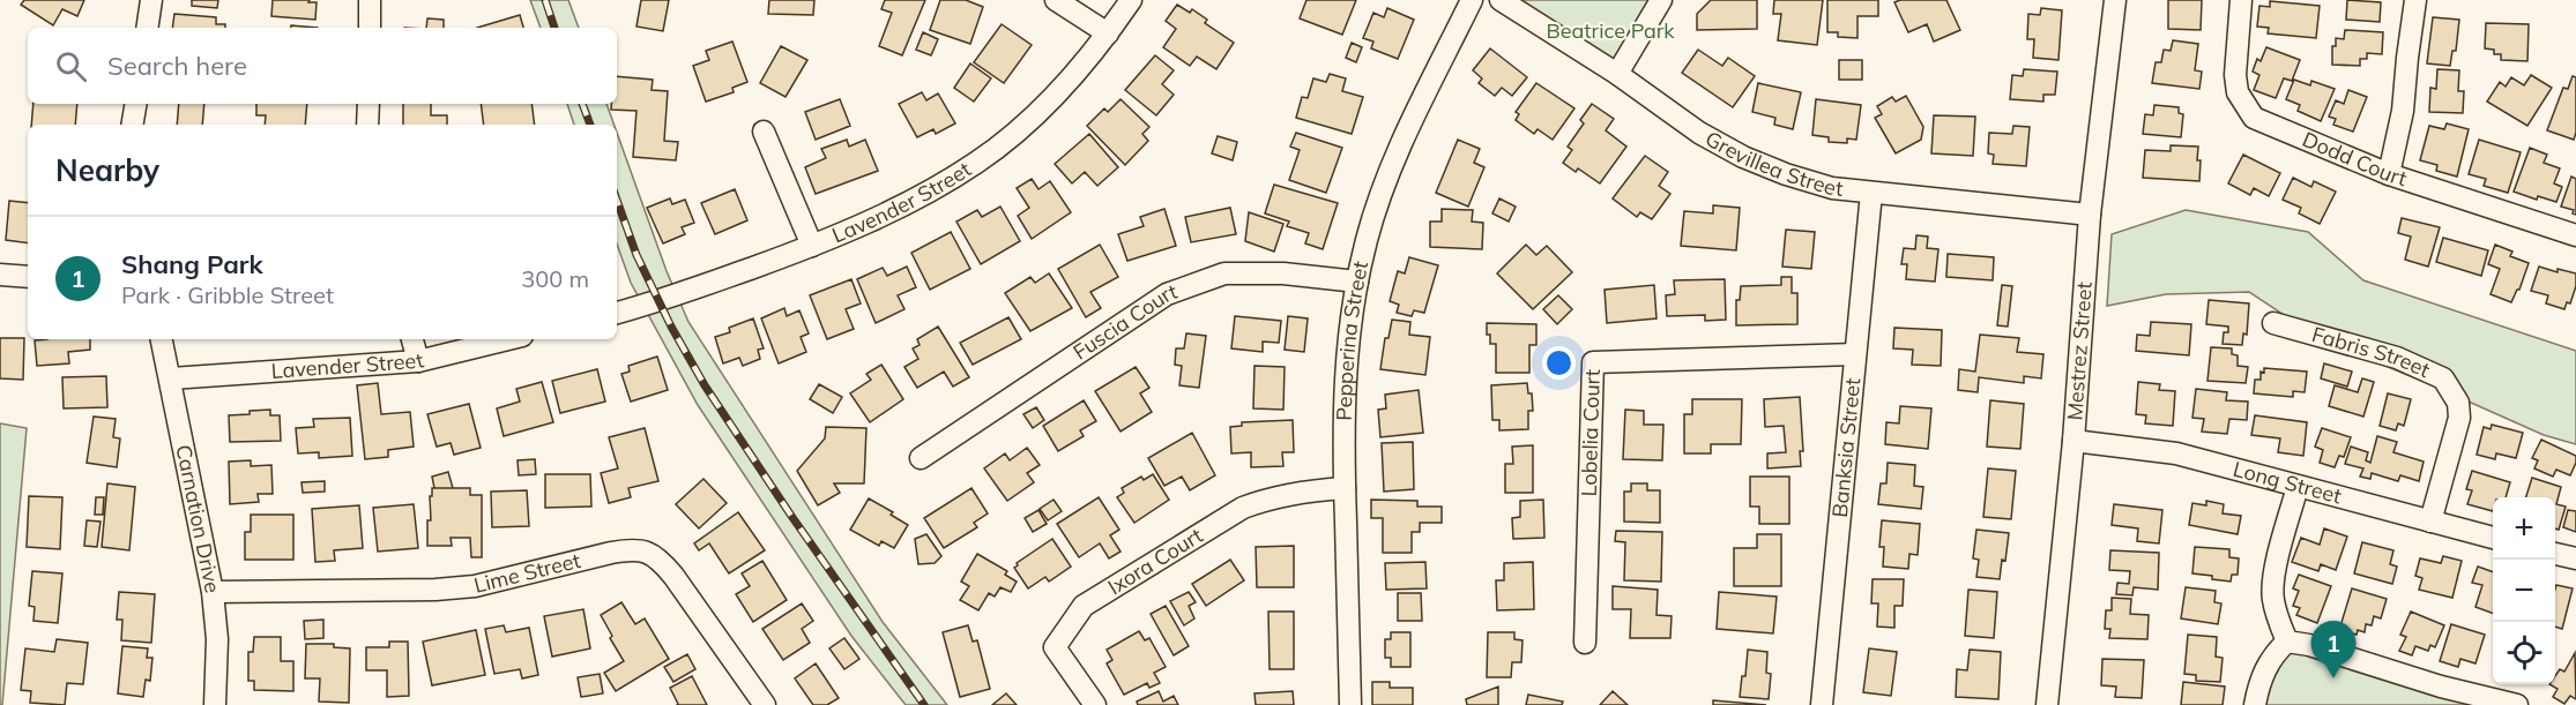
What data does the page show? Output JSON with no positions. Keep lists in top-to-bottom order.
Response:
{
  "streets": {
    "street": [
      "Dodd Court",
      "Grevillea Street",
      "Lavender Street",
      "Fuscia Court",
      "Pepperina Street",
      "Mestrez Street",
      "Fabris Street",
      "Lobelia Court",
      "Banksia Street",
      "Long Street",
      "Carnation Drive",
      "Ixora Court",
      "Lime Street"
    ]
  },
  "crossings": [
    ["Grevillea Street", "Mestrez Street"],
    ["Grevillea Street", "Banksia Street"],
    ["Lavender Street", "Carnation Drive"],
    ["Fuscia Court", "Pepperina Street"],
    ["Pepperina Street", "Ixora Court"],
    ["Mestrez Street", "Long Street"],
    ["Fabris Street", "Long Street"],
    ["Lobelia Court", "Banksia Street"],
    ["Carnation Drive", "Lime Street"]
  ],
  "parks": ["Beatrice Park"],
  "page": {
    "search": "Search here",
    "heading": "Nearby",
    "list": [
      {
        "mark": "1",
        "name": "Shang Park",
        "note": "Park · Gribble Street",
        "value": "300 m"
      }
    ],
    "map_buttons": ["+", "−"],
    "pins": "1"
  }
}
